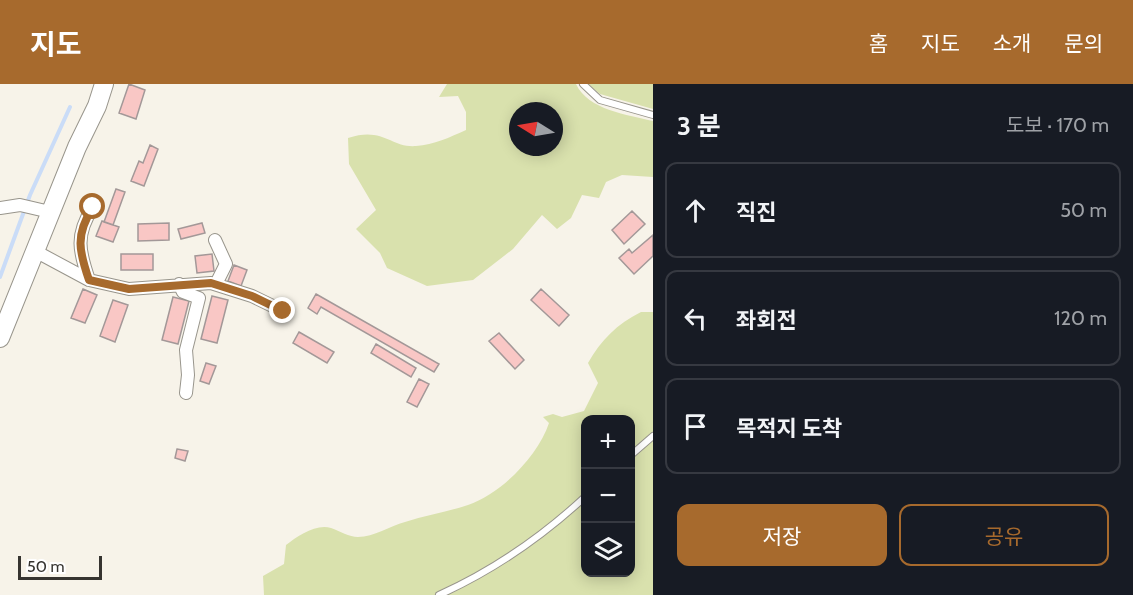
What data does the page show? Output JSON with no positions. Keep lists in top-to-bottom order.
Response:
{
  "scale_bar": "50 m",
  "north": "left",
  "page": {
    "header": "지도",
    "nav": [
      "홈",
      "지도",
      "소개",
      "문의"
    ],
    "heading": ["3 분", "도보 · 170 m"],
    "list": [
      ["직진", "50 m"],
      ["좌회전", "120 m"],
      "목적지 도착"
    ],
    "map_buttons": ["+", "−"],
    "buttons": ["저장", "공유"],
    "scale": "50 m"
  }
}
